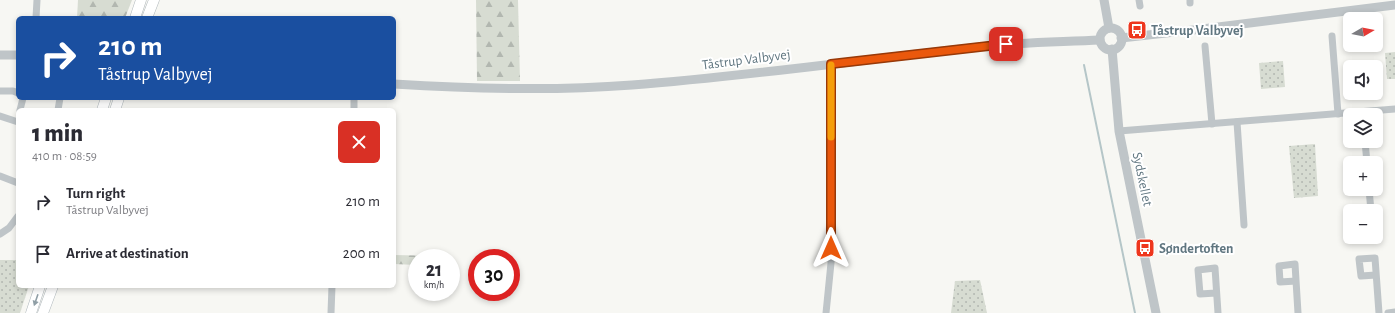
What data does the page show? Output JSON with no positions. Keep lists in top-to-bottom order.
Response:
{
  "streets": {
    "street": ["Tåstrup Valbyvej", "Sydskellet"]
  },
  "crossings": [
    ["Tåstrup Valbyvej", "Sydskellet"]
  ],
  "places": {
    "bus stop": ["Tåstrup Valbyvej", "Søndertoften"]
  },
  "north": "right",
  "page": {
    "map_buttons": ["+", "−"],
    "turn": ["210 m", "Tåstrup Valbyvej"],
    "heading": ["1 min", "410 m · 08:59"],
    "list": [
      {
        "name": "Turn right",
        "note": "Tåstrup Valbyvej",
        "value": "210 m"
      },
      {
        "name": "Arrive at destination",
        "value": "200 m"
      }
    ],
    "speed": "21 km/h",
    "limit": "30"
  }
}
